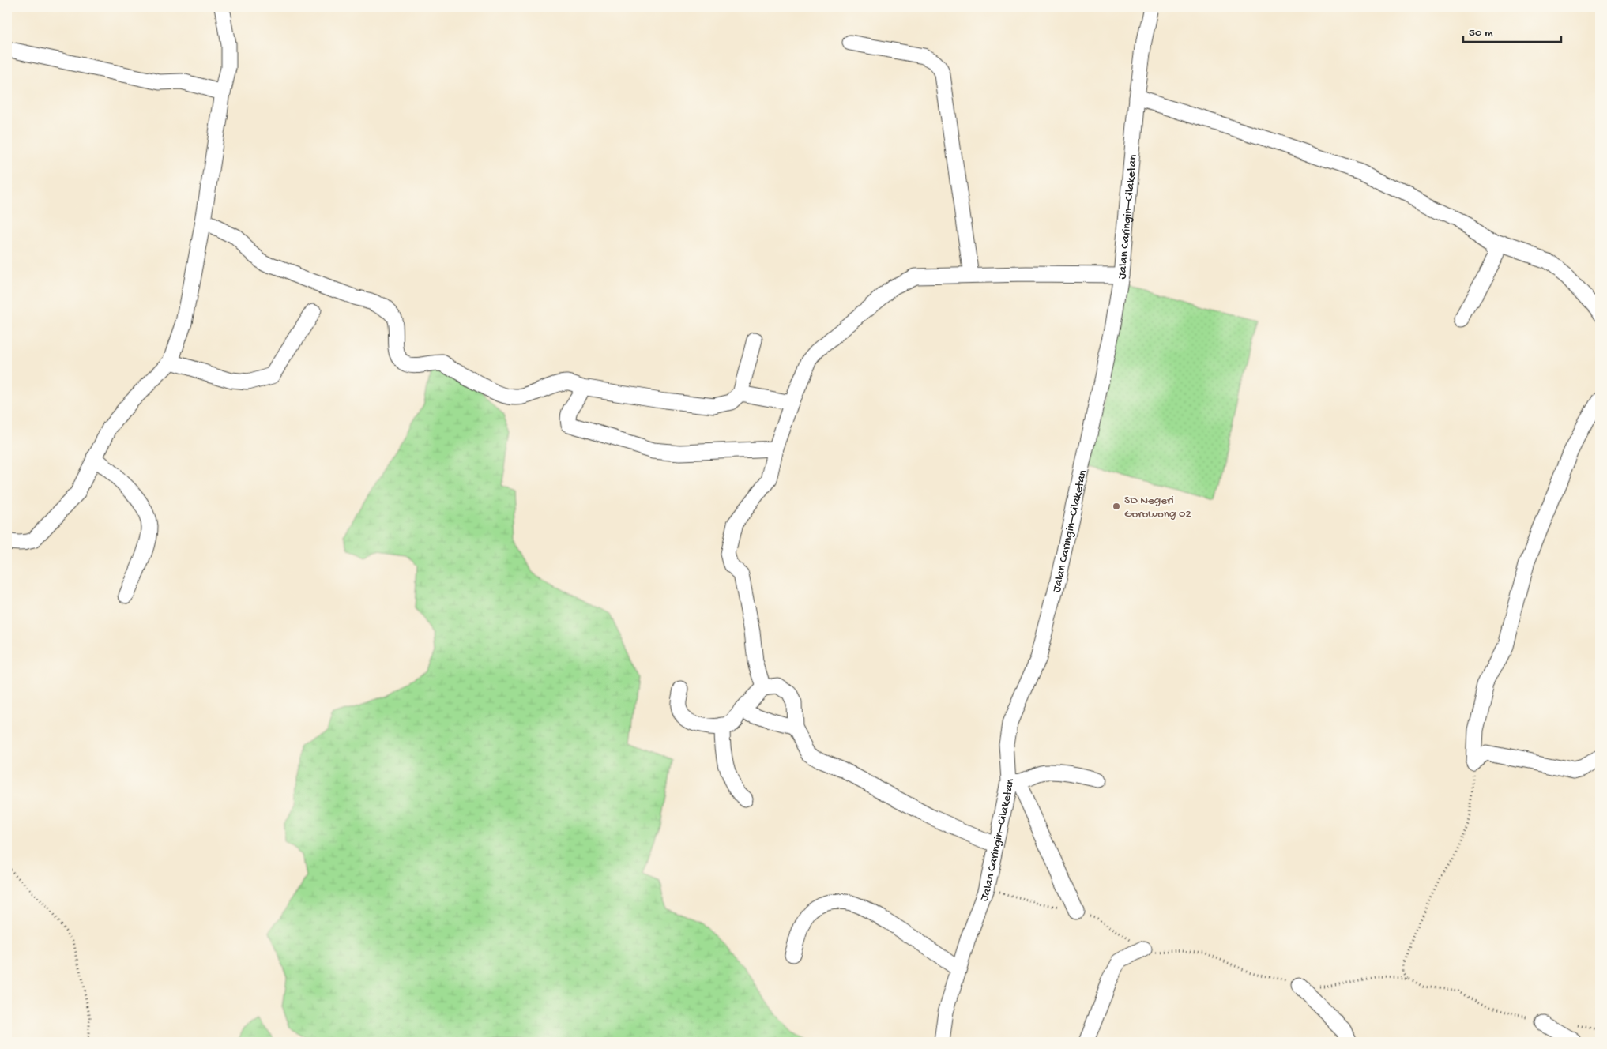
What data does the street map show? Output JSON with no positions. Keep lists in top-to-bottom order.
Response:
{
  "streets": {
    "street": ["Jalan Caringin–Cilaketan"]
  },
  "places": ["SD Negeri Gorowong 02"],
  "scale_bar": "50 m"
}
